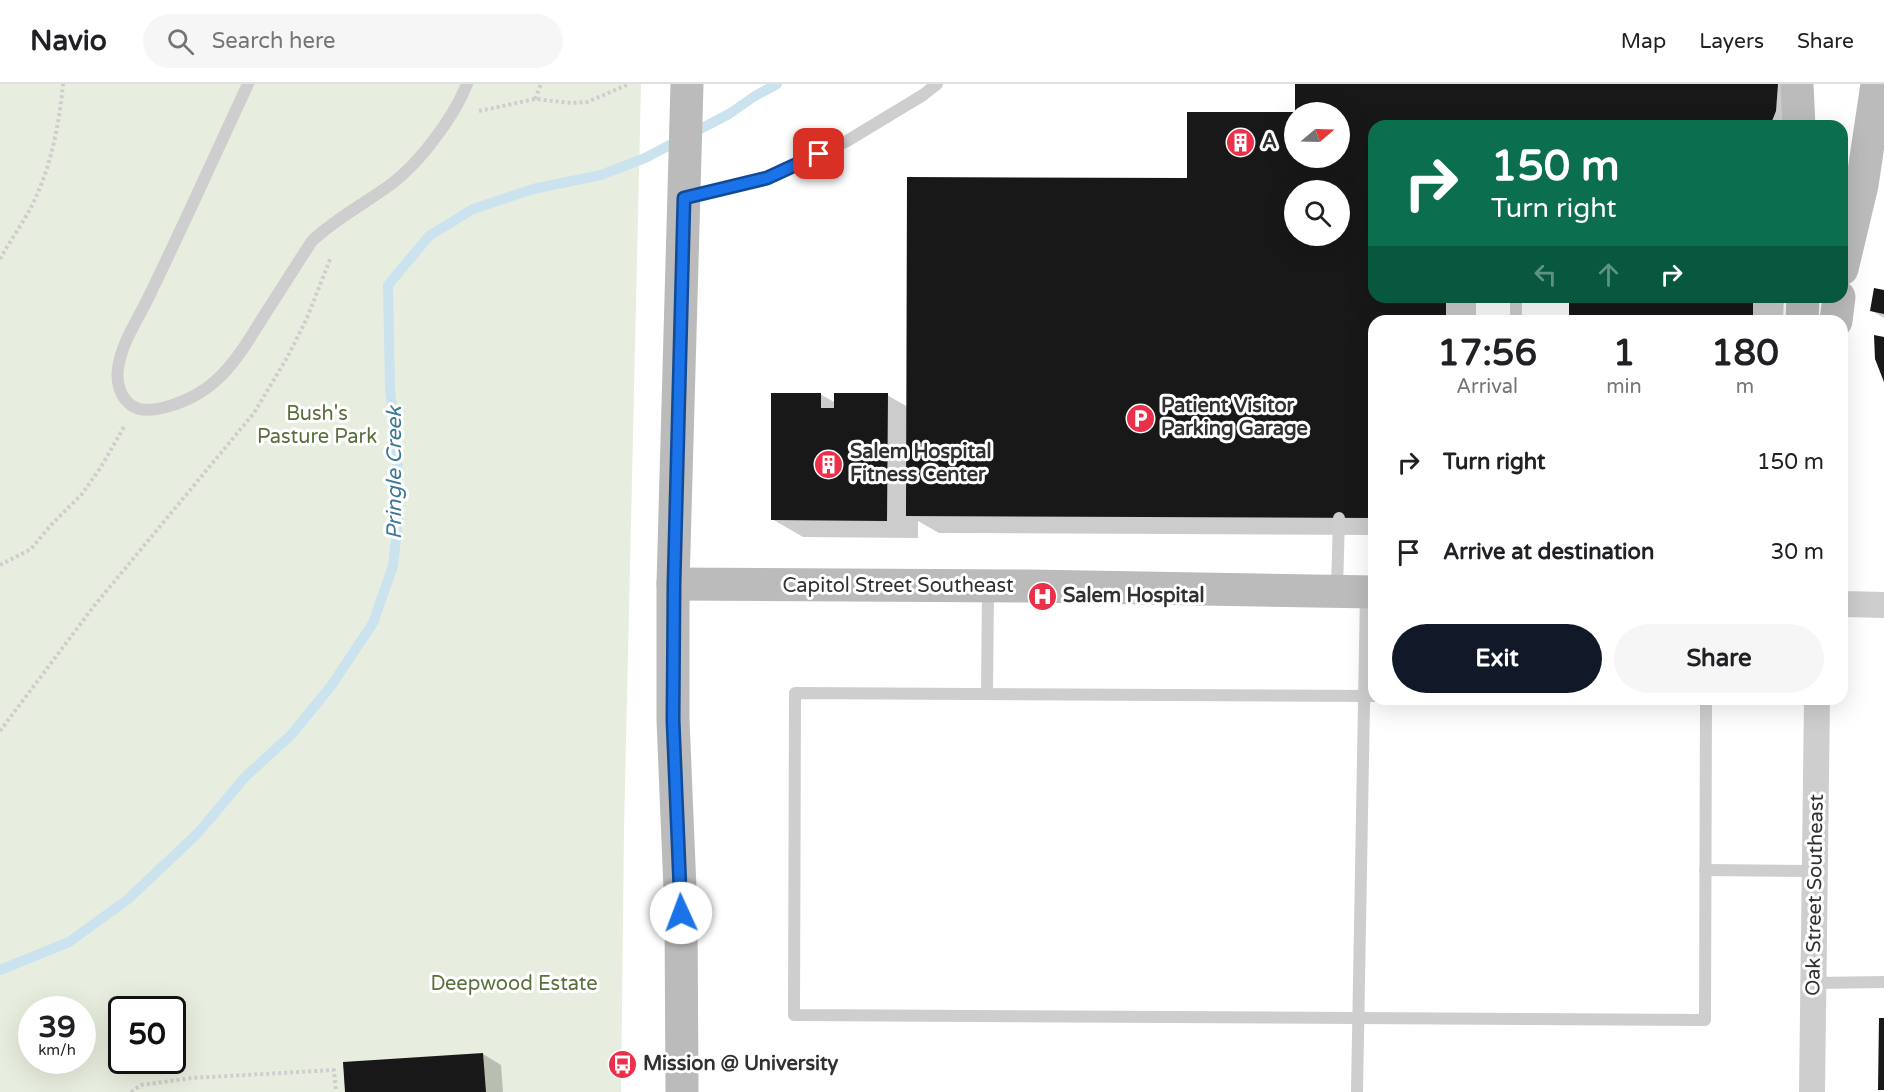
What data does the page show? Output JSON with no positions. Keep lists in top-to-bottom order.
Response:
{
  "streets": {
    "main road": ["Capitol Street Southeast"],
    "street": ["Oak Street Southeast"]
  },
  "water": ["Pringle Creek"],
  "parks": ["Bush's Pasture Park", "Deepwood Estate"],
  "places": {
    "building": ["A", "Salem Hospital Fitness Center"],
    "parking": ["Patient Visitor Parking Garage"],
    "hospital": ["Salem Hospital"],
    "bus stop": ["Mission @ University"]
  },
  "north": "right",
  "page": {
    "header": "Navio",
    "search": "Search here",
    "nav": ["Map", "Layers", "Share"],
    "turn": ["150 m", "Turn right"],
    "eta": [
      "17:56",
      "Arrival",
      "1",
      "min",
      "180",
      "m"
    ],
    "list": [
      {
        "name": "Turn right",
        "value": "150 m"
      },
      {
        "name": "Arrive at destination",
        "value": "30 m"
      }
    ],
    "buttons": ["Exit", "Share"],
    "speed": "39 km/h",
    "limit": "50"
  }
}
